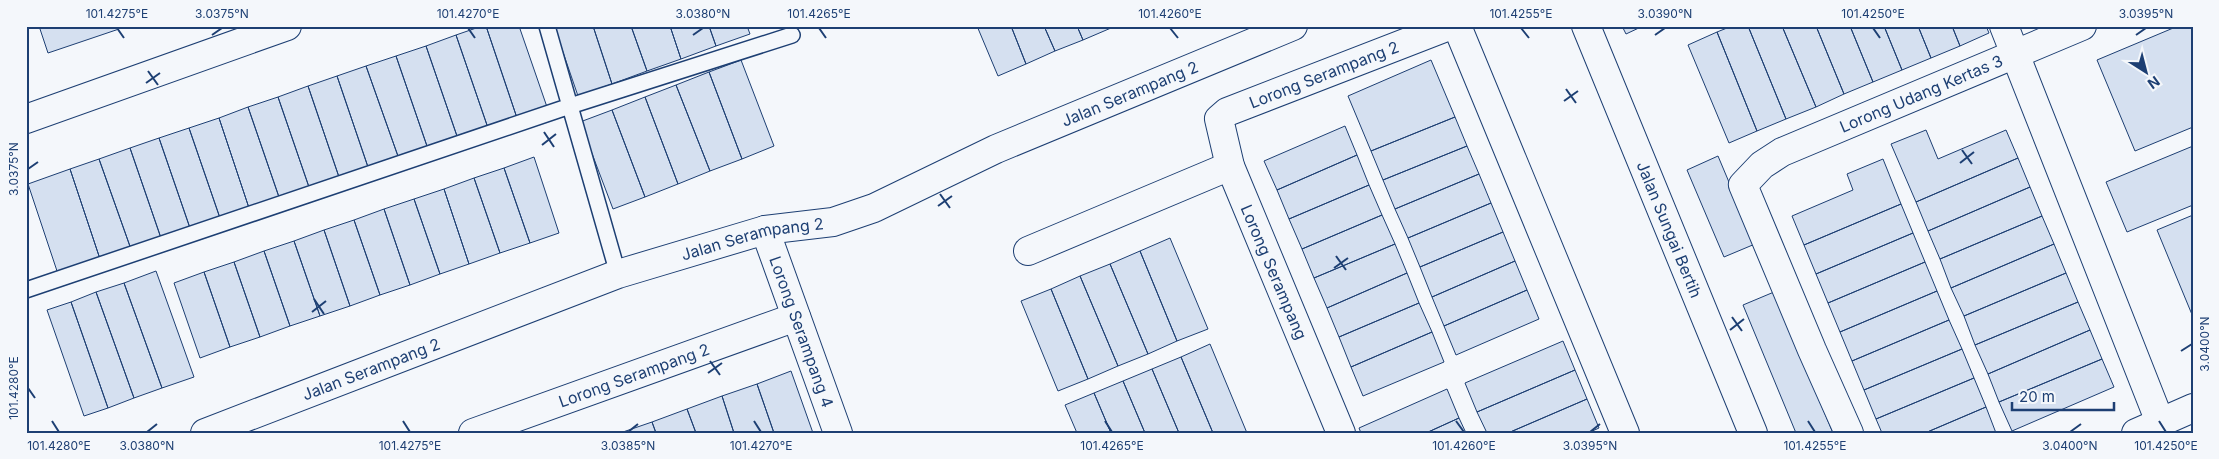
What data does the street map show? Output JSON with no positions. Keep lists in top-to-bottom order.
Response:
{
  "streets": {
    "street": [
      "Lorong Serampang 2",
      "Jalan Serampang 2",
      "Lorong Udang Kertas 3",
      "Jalan Sungai Bertih",
      "Lorong Serampang",
      "Lorong Serampang 4"
    ]
  },
  "crossings": [
    ["Lorong Serampang 2", "Lorong Serampang"],
    ["Lorong Serampang 2", "Lorong Serampang 4"],
    ["Jalan Serampang 2", "Lorong Serampang 4"]
  ],
  "scale_bar": "20 m",
  "north": "bottom right",
  "coordinates": [
    "101.4275°E",
    "3.0375°N",
    "101.4270°E",
    "3.0380°N",
    "101.4265°E",
    "101.4260°E",
    "101.4255°E",
    "3.0390°N",
    "101.4250°E",
    "3.0395°N",
    "3.0400°N",
    "101.4280°E",
    "3.0385°N"
  ]
}
